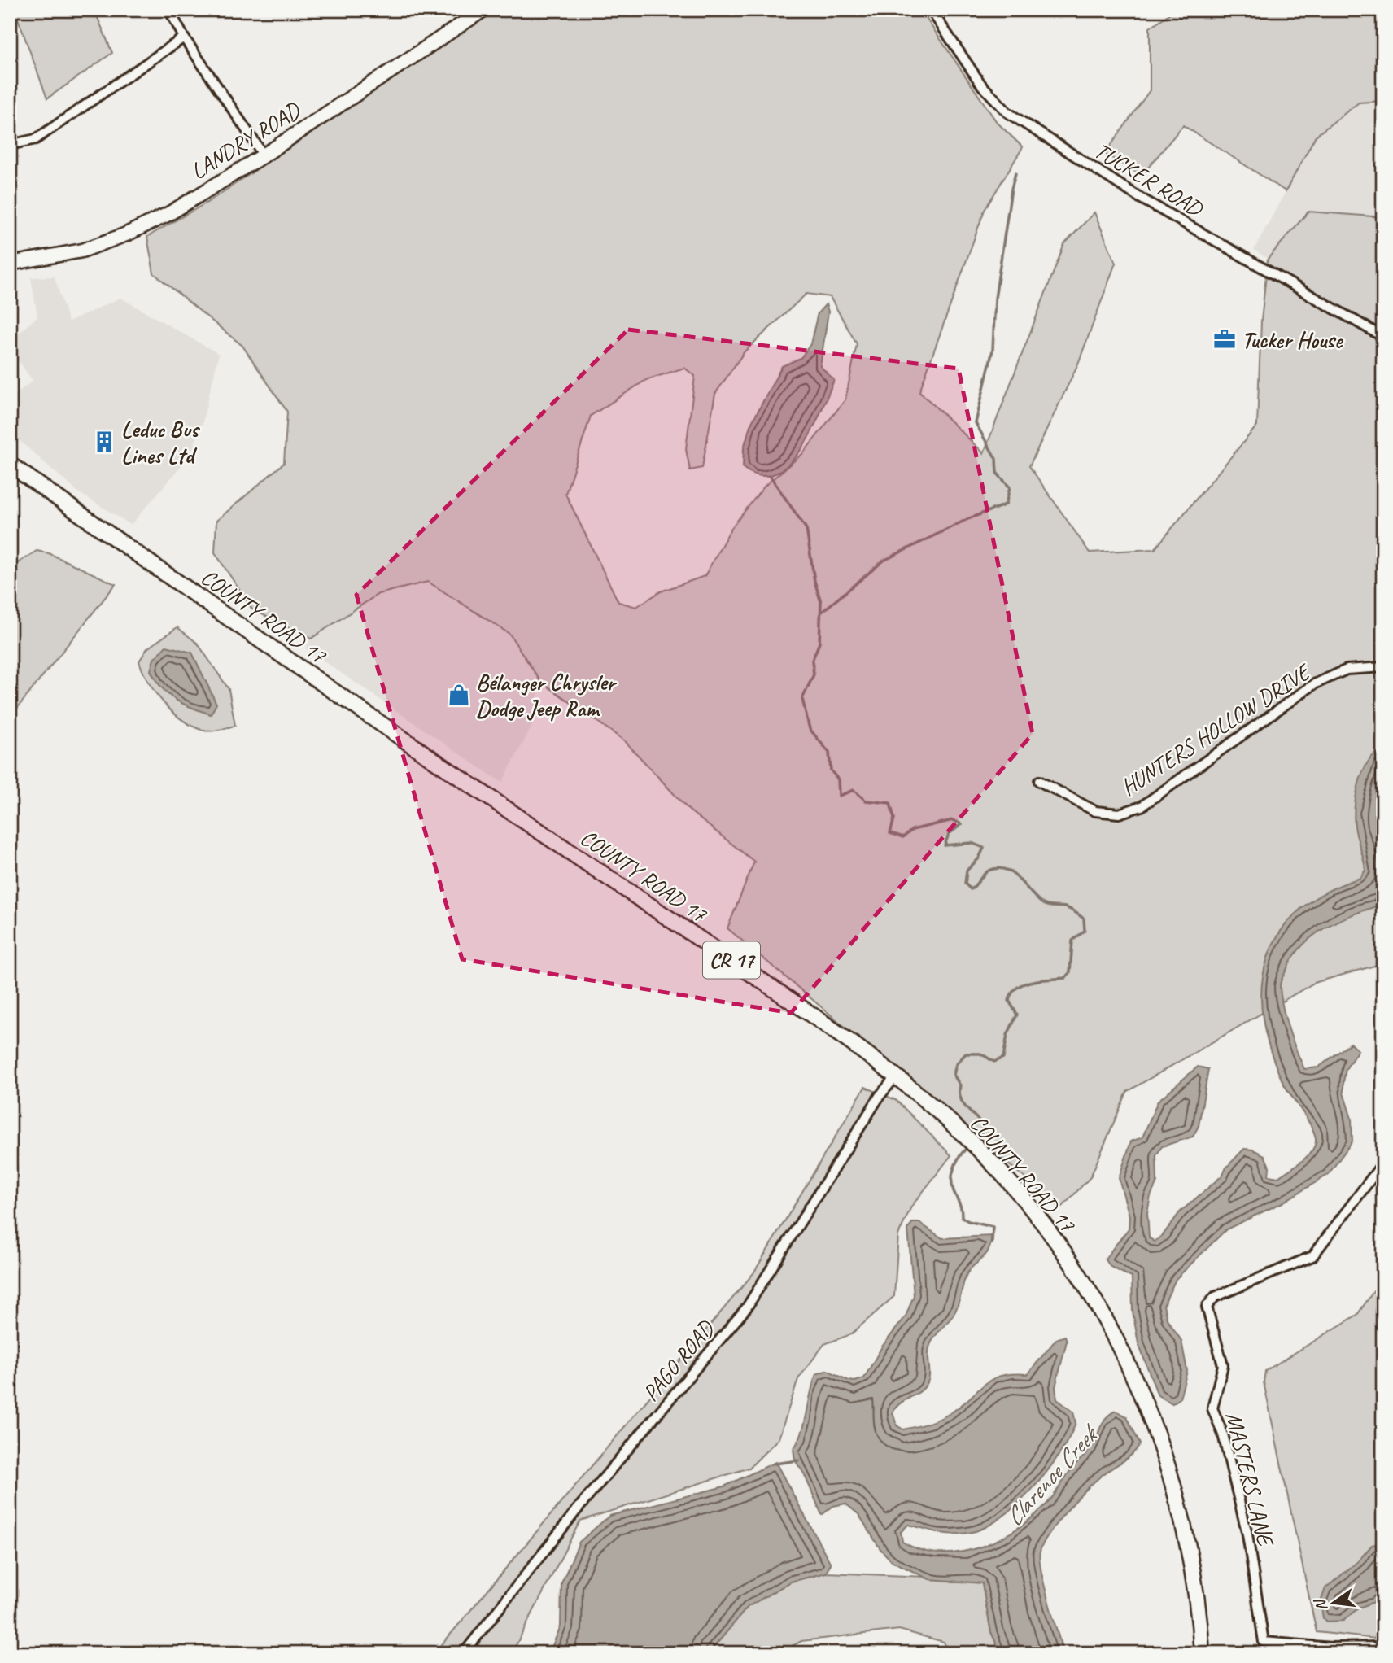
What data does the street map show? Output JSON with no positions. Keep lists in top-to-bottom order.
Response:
{
  "streets": {
    "main road": ["LANDRY ROAD", "COUNTY ROAD 17", "CR 17"],
    "street": [
      "TUCKER ROAD",
      "HUNTERS HOLLOW DRIVE",
      "PAGO ROAD",
      "MASTERS LANE"
    ]
  },
  "crossings": [
    ["COUNTY ROAD 17", "PAGO ROAD"]
  ],
  "water": ["Clarence Creek"],
  "places": {
    "office": ["Tucker House"],
    "building": ["Leduc Bus Lines Ltd"],
    "shop": ["Bélanger Chrysler Dodge Jeep Ram"]
  },
  "north": "left"
}
